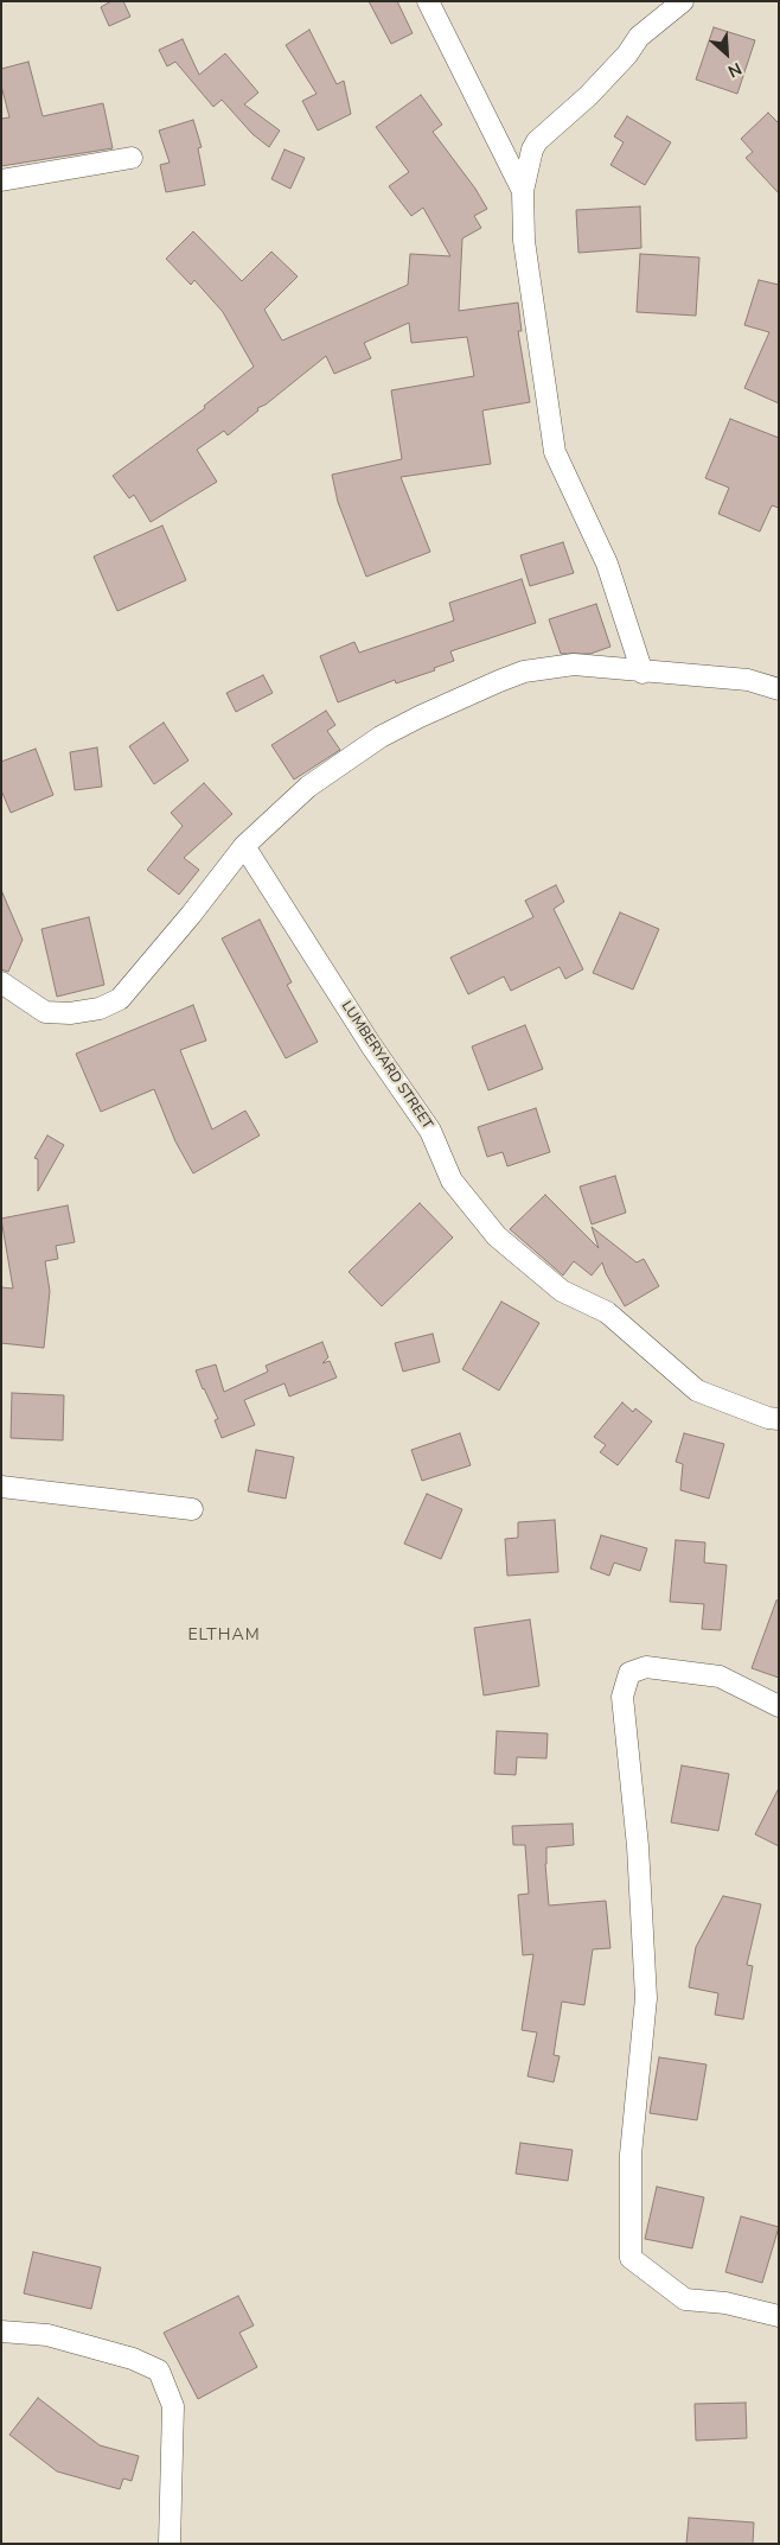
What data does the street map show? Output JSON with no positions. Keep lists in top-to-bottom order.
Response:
{
  "streets": {
    "street": ["LUMBERYARD STREET"]
  },
  "districts": ["ELTHAM"],
  "north": "bottom right"
}
